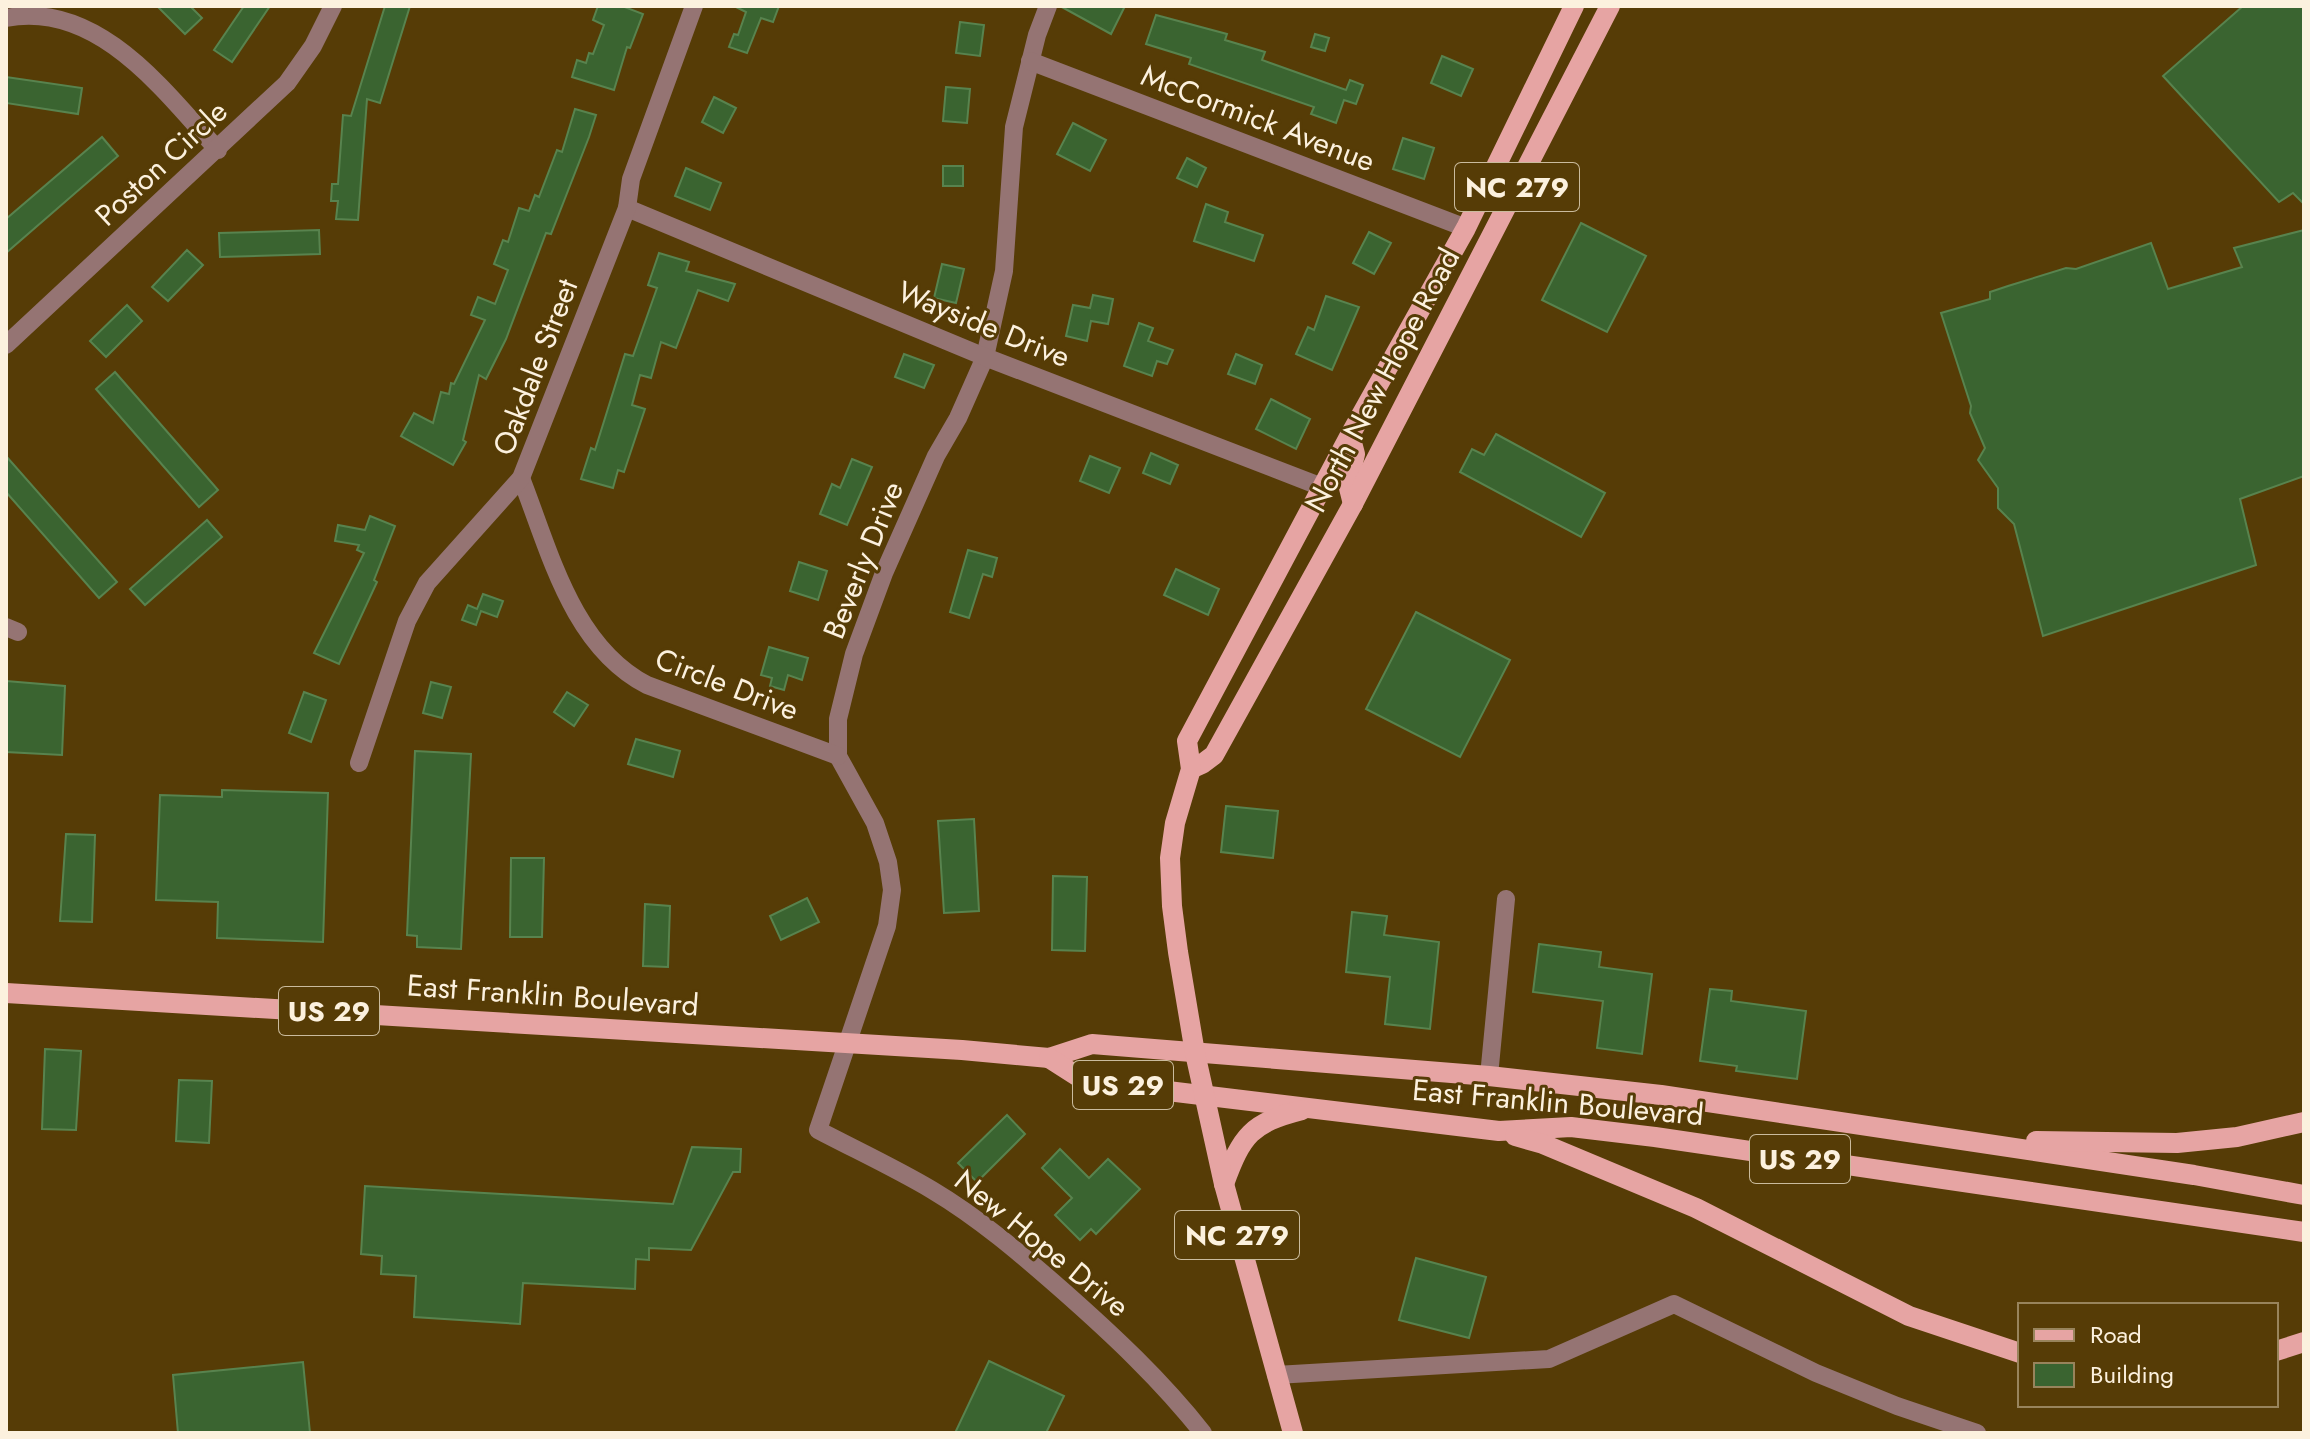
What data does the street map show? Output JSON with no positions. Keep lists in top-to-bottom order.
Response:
{
  "streets": {
    "main road": [
      "NC 279",
      "North New Hope Road",
      "East Franklin Boulevard",
      "US 29"
    ],
    "street": [
      "McCormick Avenue",
      "Poston Circle",
      "Wayside Drive",
      "Oakdale Street",
      "Beverly Drive",
      "Circle Drive",
      "New Hope Drive"
    ]
  },
  "crossings": [
    ["McCormick Avenue", "North New Hope Road"],
    ["McCormick Avenue", "Beverly Drive"],
    ["NC 279", "North New Hope Road"],
    ["NC 279", "East Franklin Boulevard"],
    ["Wayside Drive", "Oakdale Street"],
    ["Wayside Drive", "North New Hope Road"],
    ["Wayside Drive", "Beverly Drive"],
    ["Oakdale Street", "Circle Drive"],
    ["North New Hope Road", "East Franklin Boulevard"],
    ["Beverly Drive", "Circle Drive"],
    ["Beverly Drive", "East Franklin Boulevard"],
    ["Beverly Drive", "New Hope Drive"]
  ],
  "legend": ["Road", "Building"]
}
